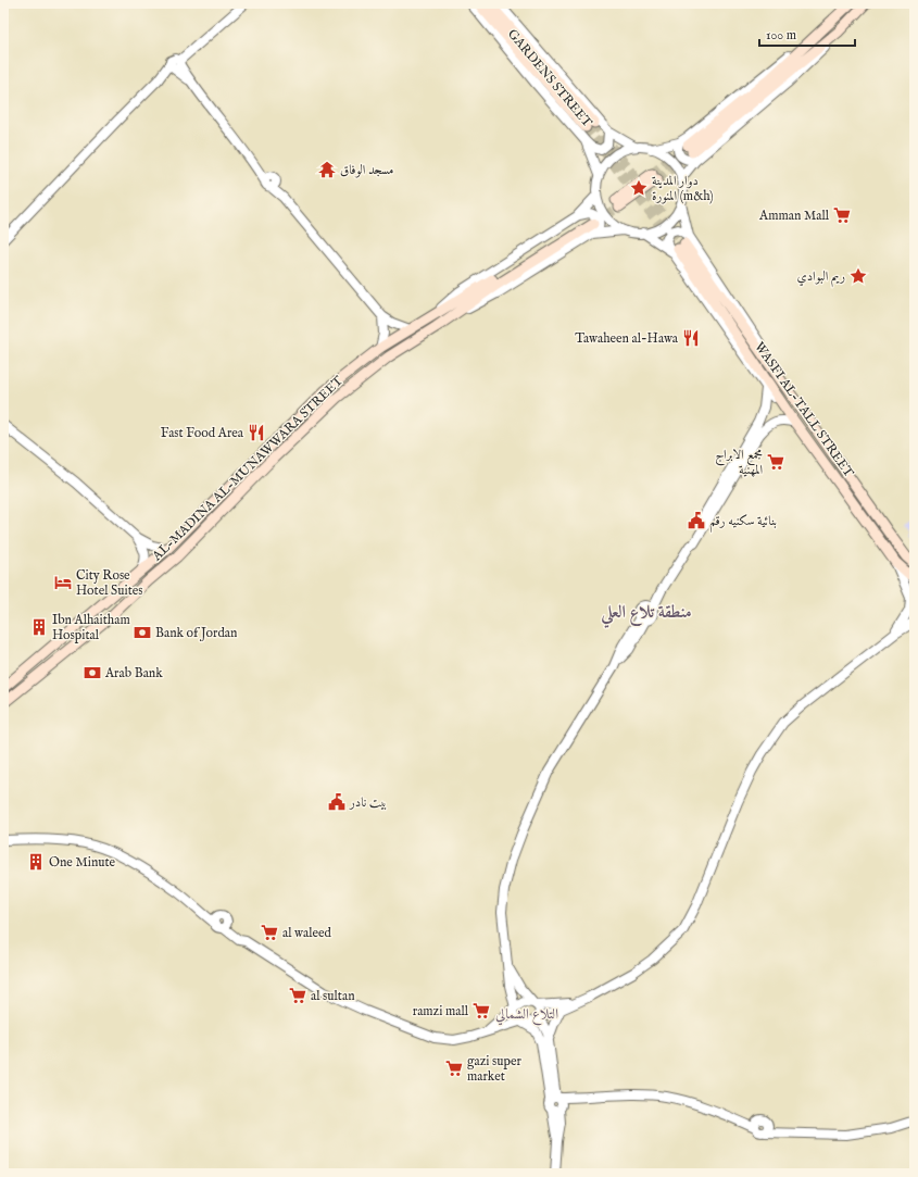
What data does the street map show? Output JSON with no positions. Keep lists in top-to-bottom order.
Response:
{
  "streets": {
    "main road": ["WASFI AL-TALL STREET", "AL-MADINA AL-MUNAWWARA STREET"],
    "street": ["GARDENS STREET"]
  },
  "crossings": [
    ["GARDENS STREET", "AL-MADINA AL-MUNAWWARA STREET"]
  ],
  "districts": ["منطقة تلاع العلي", "التلاع الشمالي"],
  "places": {
    "temple": ["مسجد الوفاق"],
    "place": ["دوار المدينة المنورة (m&h)", "ريم البوادي"],
    "supermarket": [
      "Amman Mall",
      "مجمع الابراج المهنية",
      "al waleed",
      "al sultan",
      "ramzi mall",
      "gazi super market"
    ],
    "restaurant": ["Tawaheen al-Hawa", "Fast Food Area"],
    "public building": ["بنائية سكنيه رقم", "بيت نادر"],
    "hotel": ["City Rose Hotel Suites"],
    "building": ["Ibn Alhaitham Hospital", "One Minute"],
    "bank": ["Bank of Jordan", "Arab Bank"]
  },
  "scale_bar": "100 m"
}
